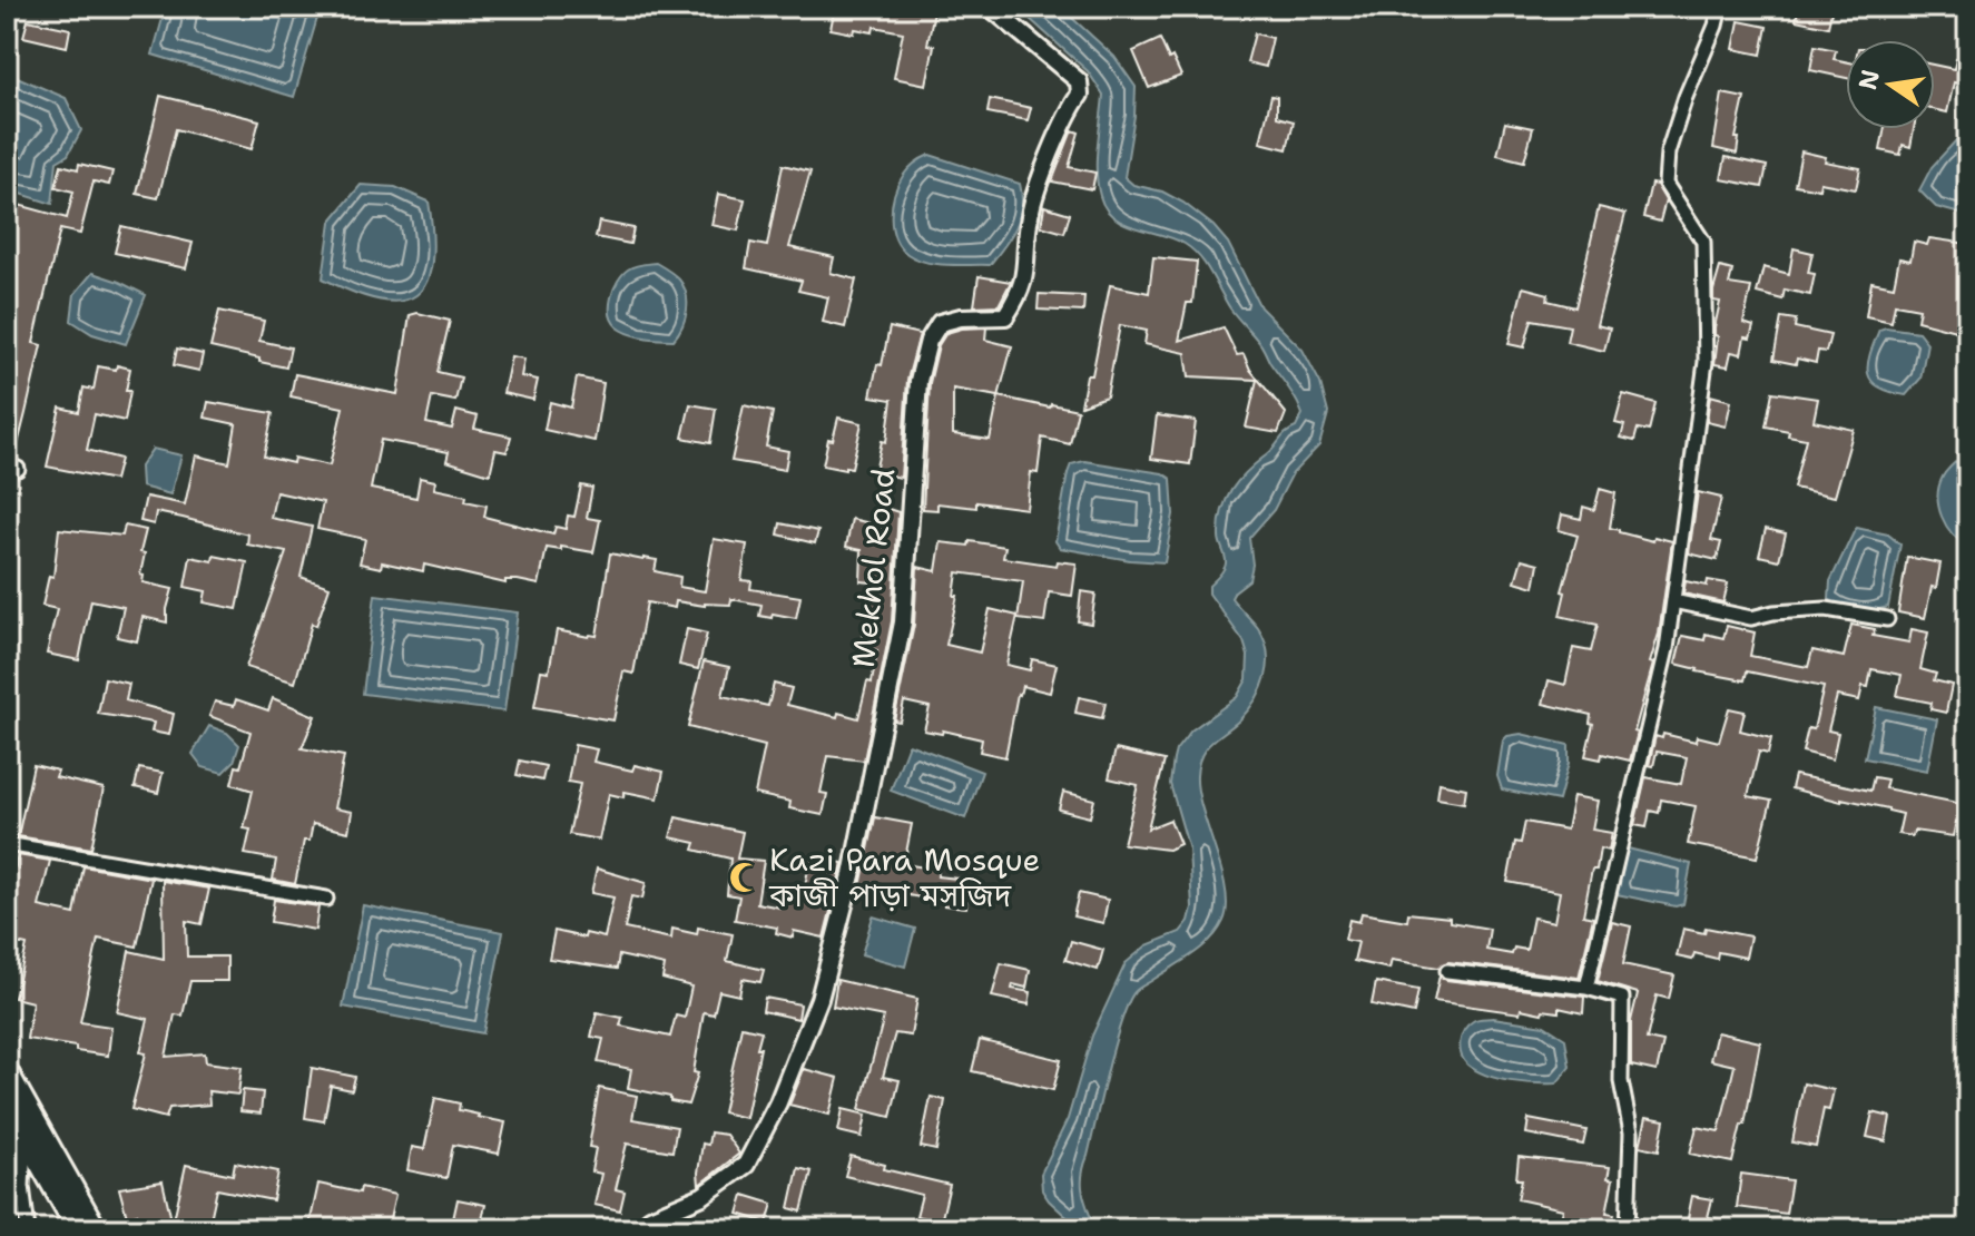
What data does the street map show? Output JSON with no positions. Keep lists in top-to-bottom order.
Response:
{
  "streets": {
    "street": ["Mekhol Road"]
  },
  "places": {
    "mosque": ["Kazi Para Mosque কাজী পাড়া মসজিদ"]
  },
  "north": "left"
}
